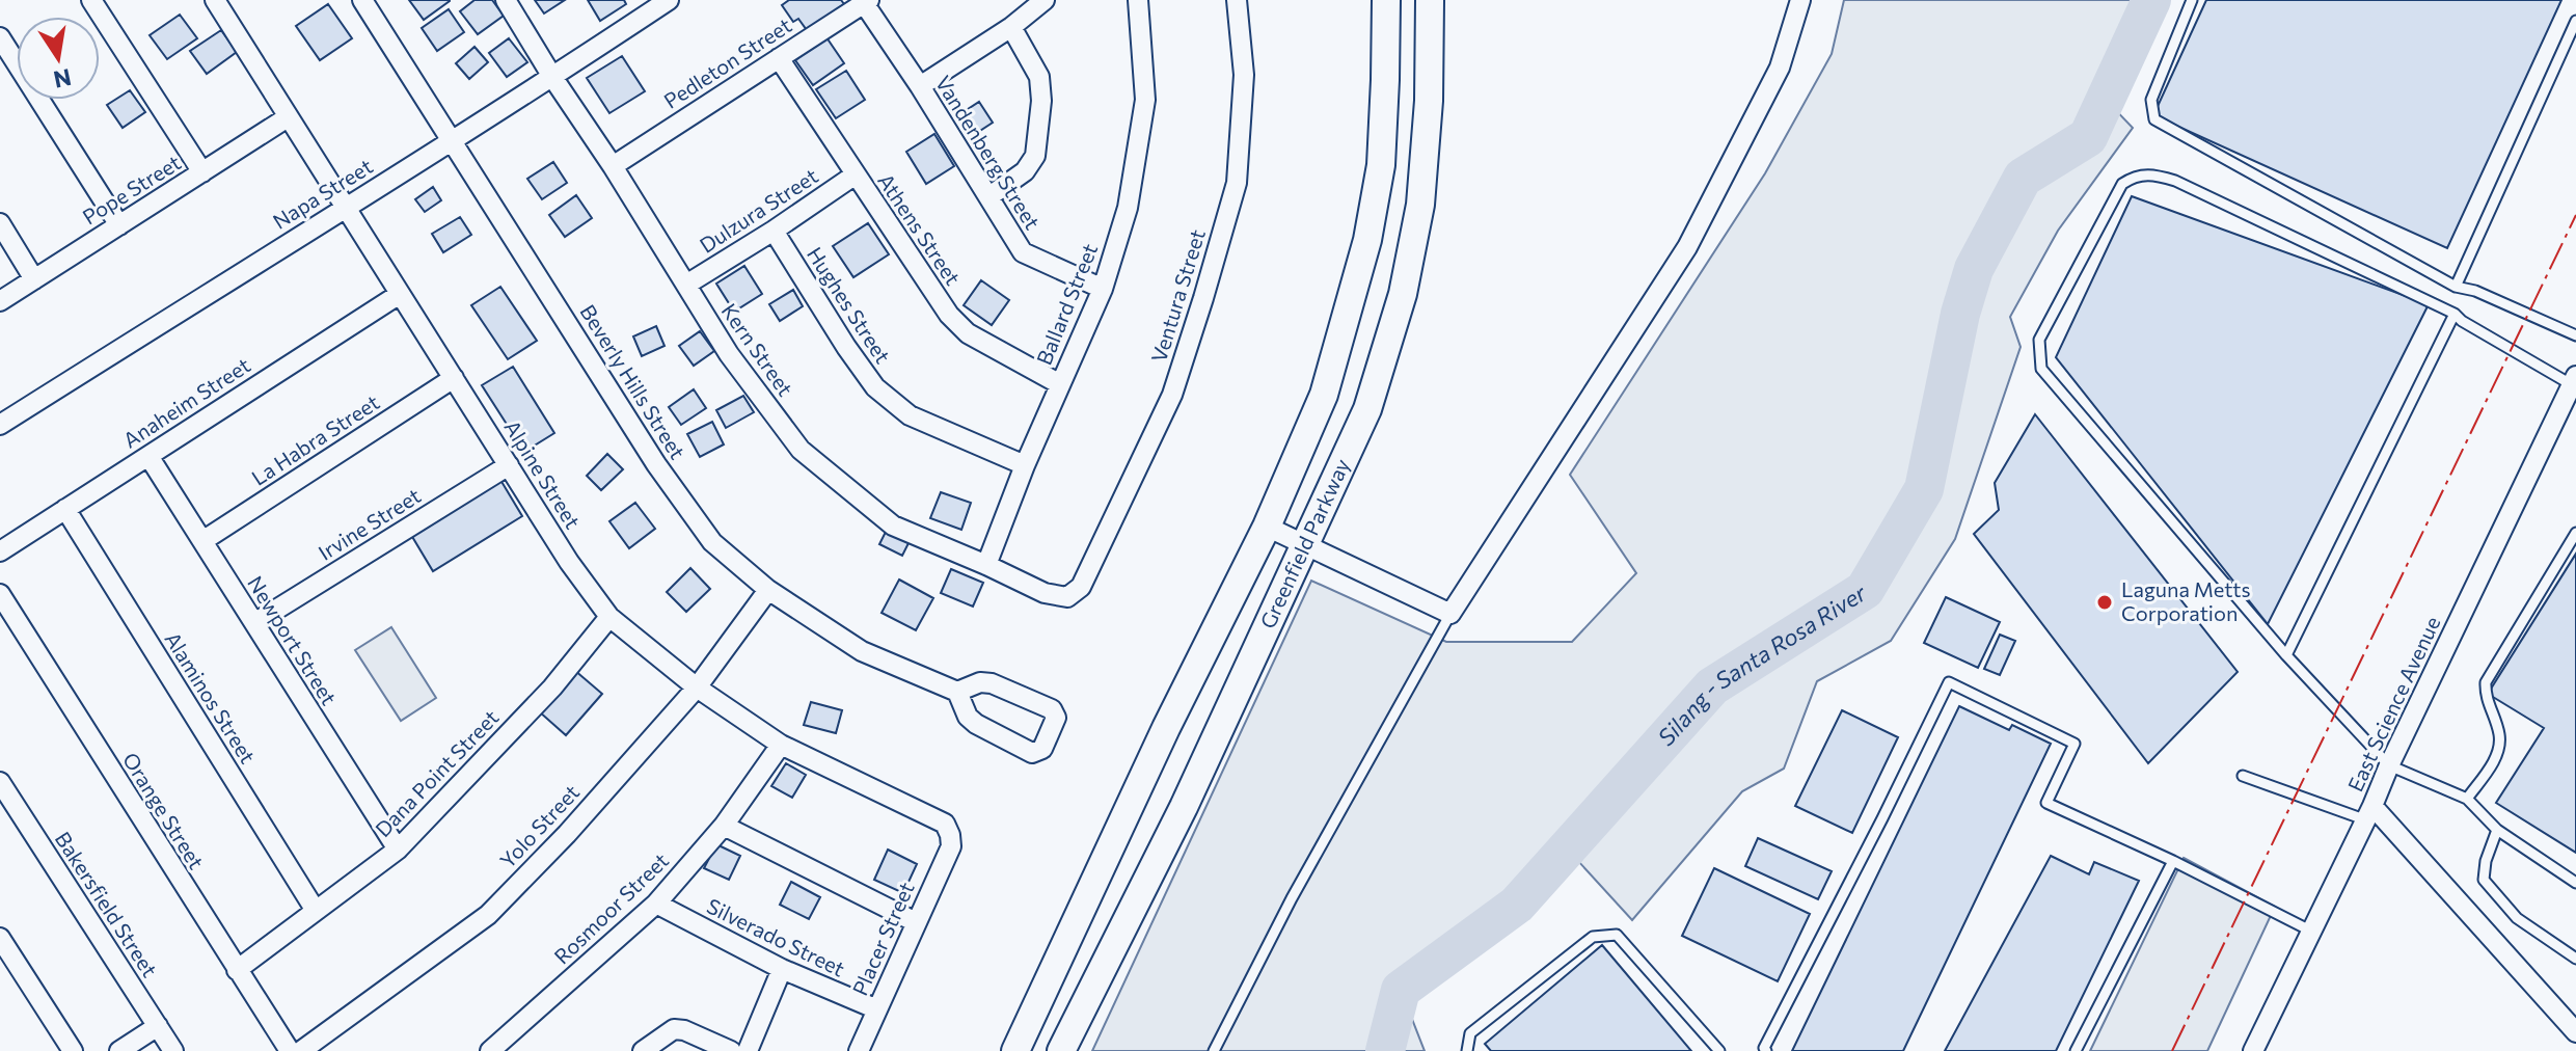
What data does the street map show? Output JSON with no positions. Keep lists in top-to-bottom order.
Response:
{
  "streets": {
    "main road": ["Greenfield Parkway"],
    "street": [
      "Pedleton Street",
      "Vandenberg Street",
      "Pope Street",
      "Napa Street",
      "Dulzura Street",
      "Athens Street",
      "Ventura Street",
      "Ballard Street",
      "Hughes Street",
      "Kern Street",
      "Beverly Hills Street",
      "Anaheim Street",
      "La Habra Street",
      "Alpine Street",
      "Irvine Street",
      "Newport Street",
      "Alaminos Street",
      "East Science Avenue",
      "Dana Point Street",
      "Orange Street",
      "Yolo Street",
      "Bakersfield Street",
      "Rosmoor Street",
      "Silverado Street",
      "Placer Street"
    ]
  },
  "crossings": [
    ["Pedleton Street", "Vandenberg Street"],
    ["Pedleton Street", "Athens Street"],
    ["Pedleton Street", "Kern Street"],
    ["Vandenberg Street", "Ballard Street"],
    ["Pope Street", "Alpine Street"],
    ["Napa Street", "Kern Street"],
    ["Napa Street", "Beverly Hills Street"],
    ["Napa Street", "Alpine Street"],
    ["Dulzura Street", "Athens Street"],
    ["Dulzura Street", "Hughes Street"],
    ["Dulzura Street", "Kern Street"],
    ["Athens Street", "Ballard Street"],
    ["Ventura Street", "Kern Street"],
    ["Ballard Street", "Hughes Street"],
    ["Ballard Street", "Kern Street"],
    ["Beverly Hills Street", "Yolo Street"],
    ["Anaheim Street", "Alpine Street"],
    ["Anaheim Street", "Newport Street"],
    ["Anaheim Street", "Alaminos Street"],
    ["La Habra Street", "Alpine Street"],
    ["La Habra Street", "Newport Street"],
    ["Alpine Street", "Irvine Street"],
    ["Alpine Street", "Dana Point Street"],
    ["Alpine Street", "Yolo Street"],
    ["Alpine Street", "Rosmoor Street"],
    ["Alpine Street", "Placer Street"],
    ["Irvine Street", "Newport Street"],
    ["Newport Street", "Dana Point Street"],
    ["Alaminos Street", "Dana Point Street"],
    ["Dana Point Street", "Orange Street"],
    ["Rosmoor Street", "Silverado Street"],
    ["Silverado Street", "Placer Street"]
  ],
  "water": ["Silang - Santa Rosa River"],
  "places": ["Laguna Metts Corporation"],
  "north": "bottom"
}
